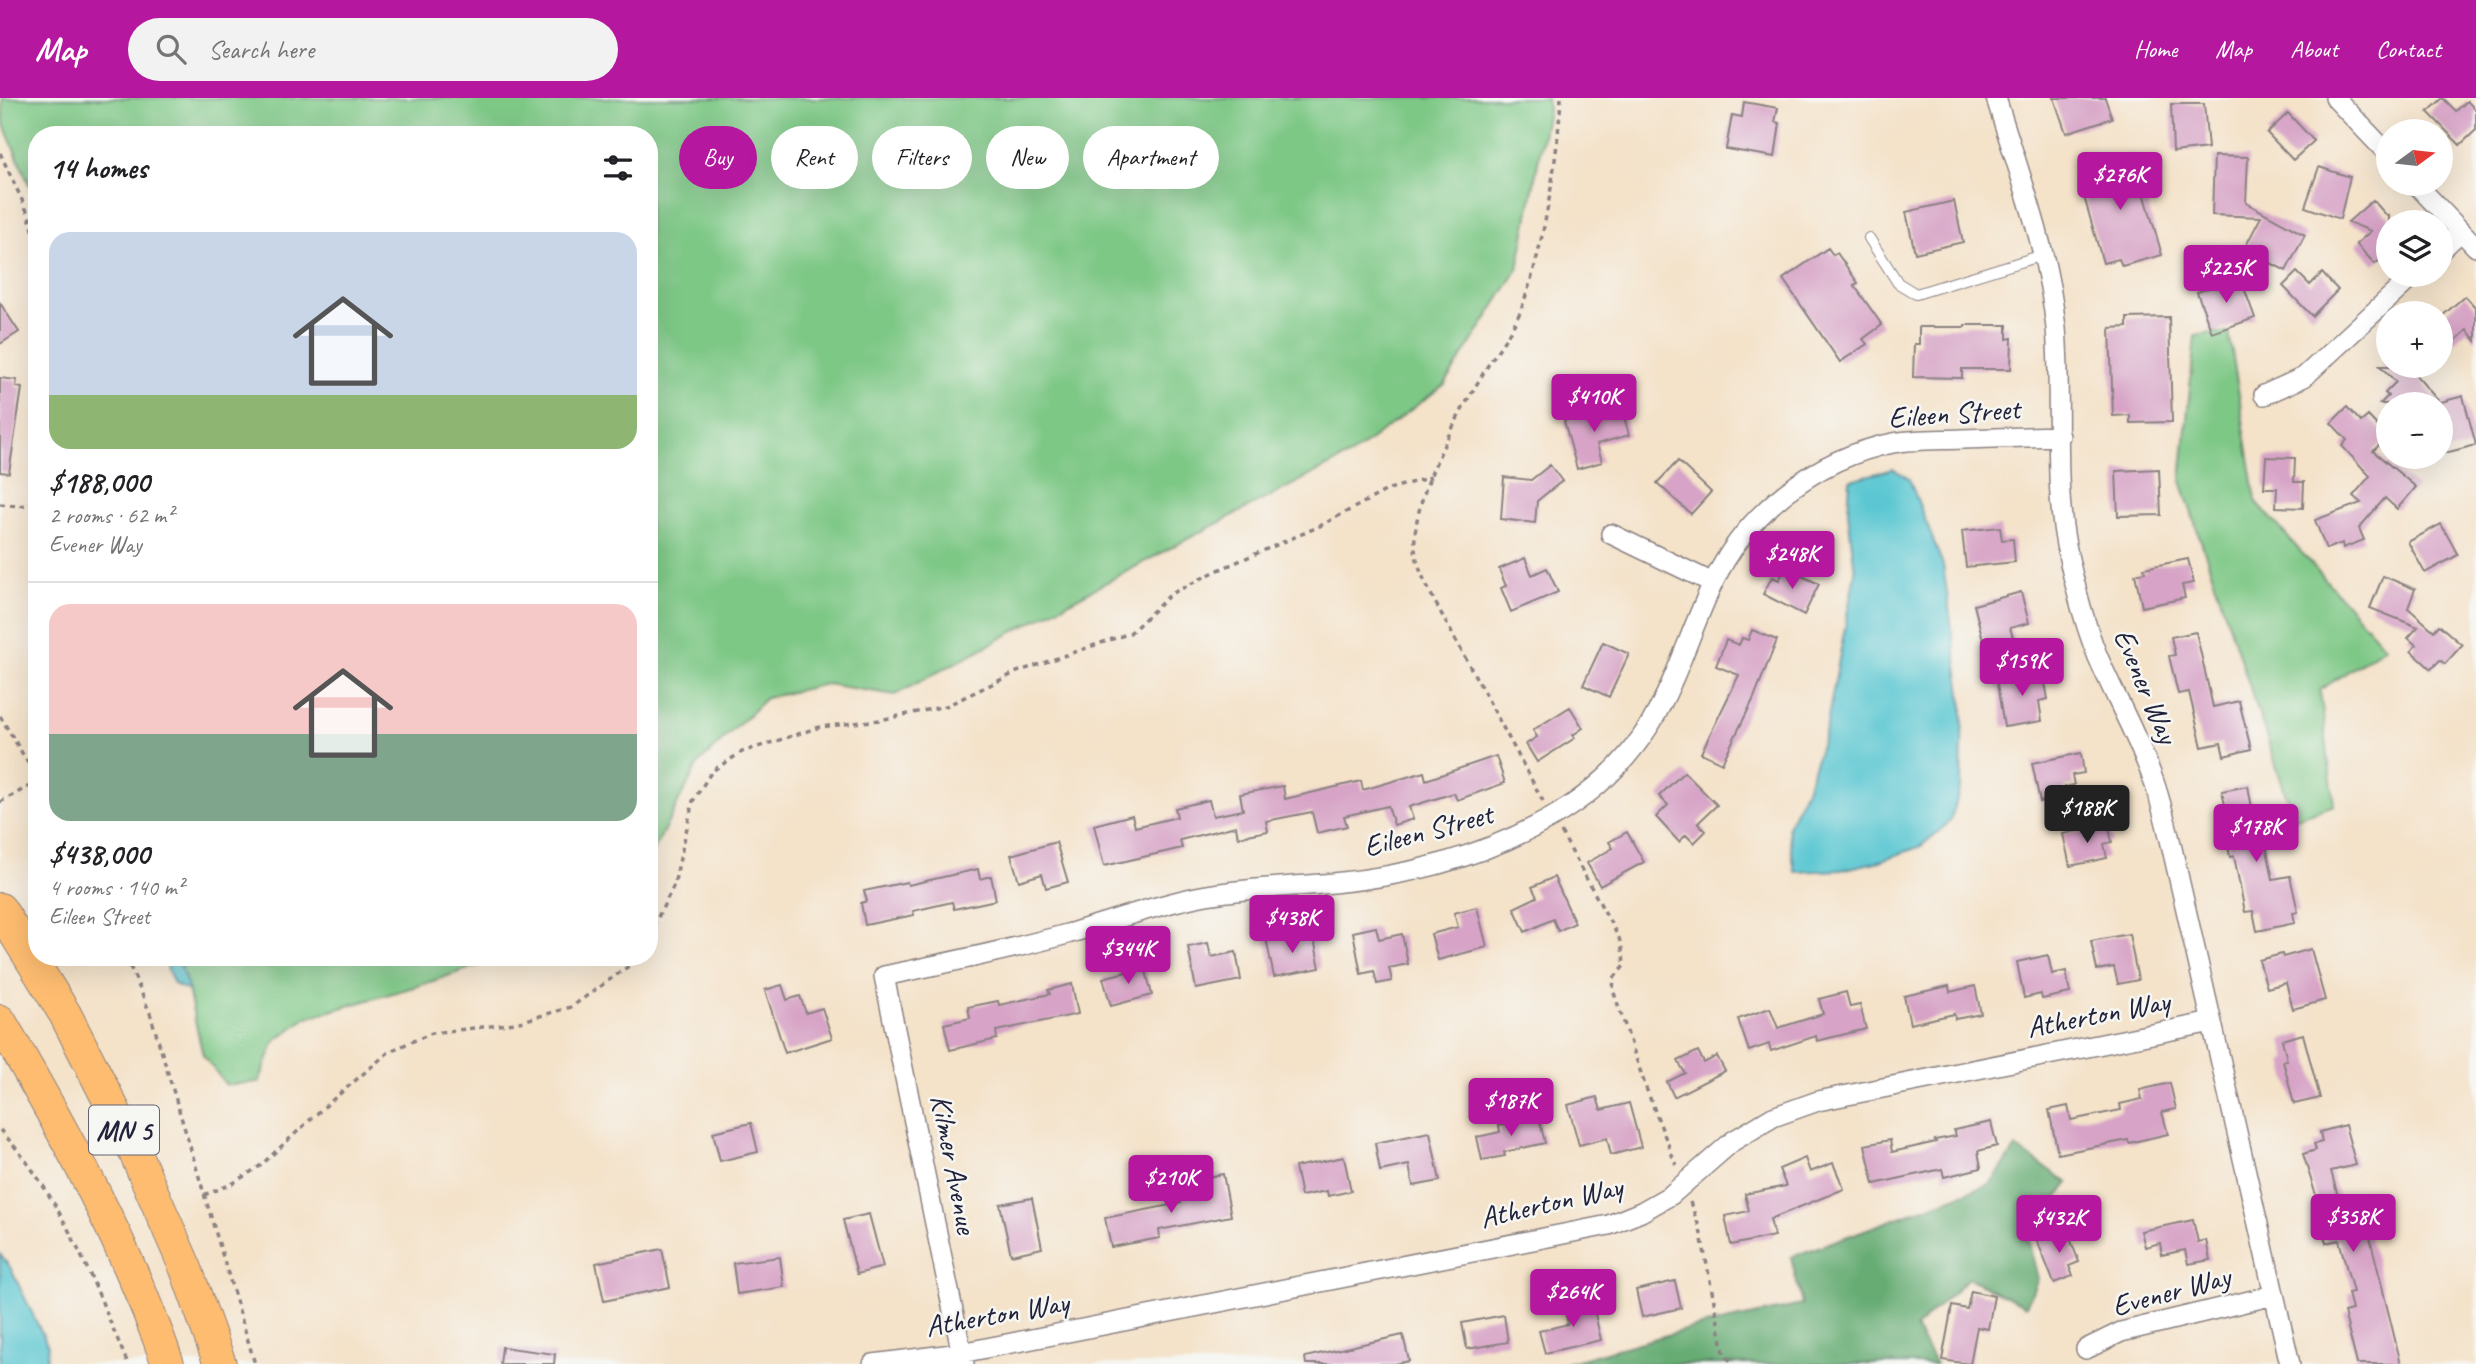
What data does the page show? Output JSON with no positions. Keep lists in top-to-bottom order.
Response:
{
  "streets": {
    "main road": ["MN 5"],
    "street": [
      "Eileen Street",
      "Evener Way",
      "Atherton Way",
      "Kilmer Avenue"
    ]
  },
  "crossings": [
    ["Eileen Street", "Evener Way"],
    ["Eileen Street", "Kilmer Avenue"],
    ["Evener Way", "Atherton Way"],
    ["Atherton Way", "Kilmer Avenue"]
  ],
  "north": "right",
  "page": {
    "header": "Map",
    "search": "Search here",
    "nav": [
      "Home",
      "Map",
      "About",
      "Contact"
    ],
    "map_buttons": ["+", "−"],
    "chip": [
      "Buy",
      "Rent",
      "Filters",
      "New",
      "Apartment"
    ],
    "heading": "14 homes",
    "price": [
      "$276K",
      "$225K",
      "$410K",
      "$248K",
      "$159K",
      "$188K",
      "$178K",
      "$438K",
      "$344K",
      "$187K",
      "$210K",
      "$358K",
      "$432K",
      "$264K"
    ],
    "list": [
      {
        "name": "$188,000",
        "note": "2 rooms · 62 m² · Evener Way"
      },
      {
        "name": "$438,000",
        "note": "4 rooms · 140 m² · Eileen Street"
      }
    ]
  }
}
